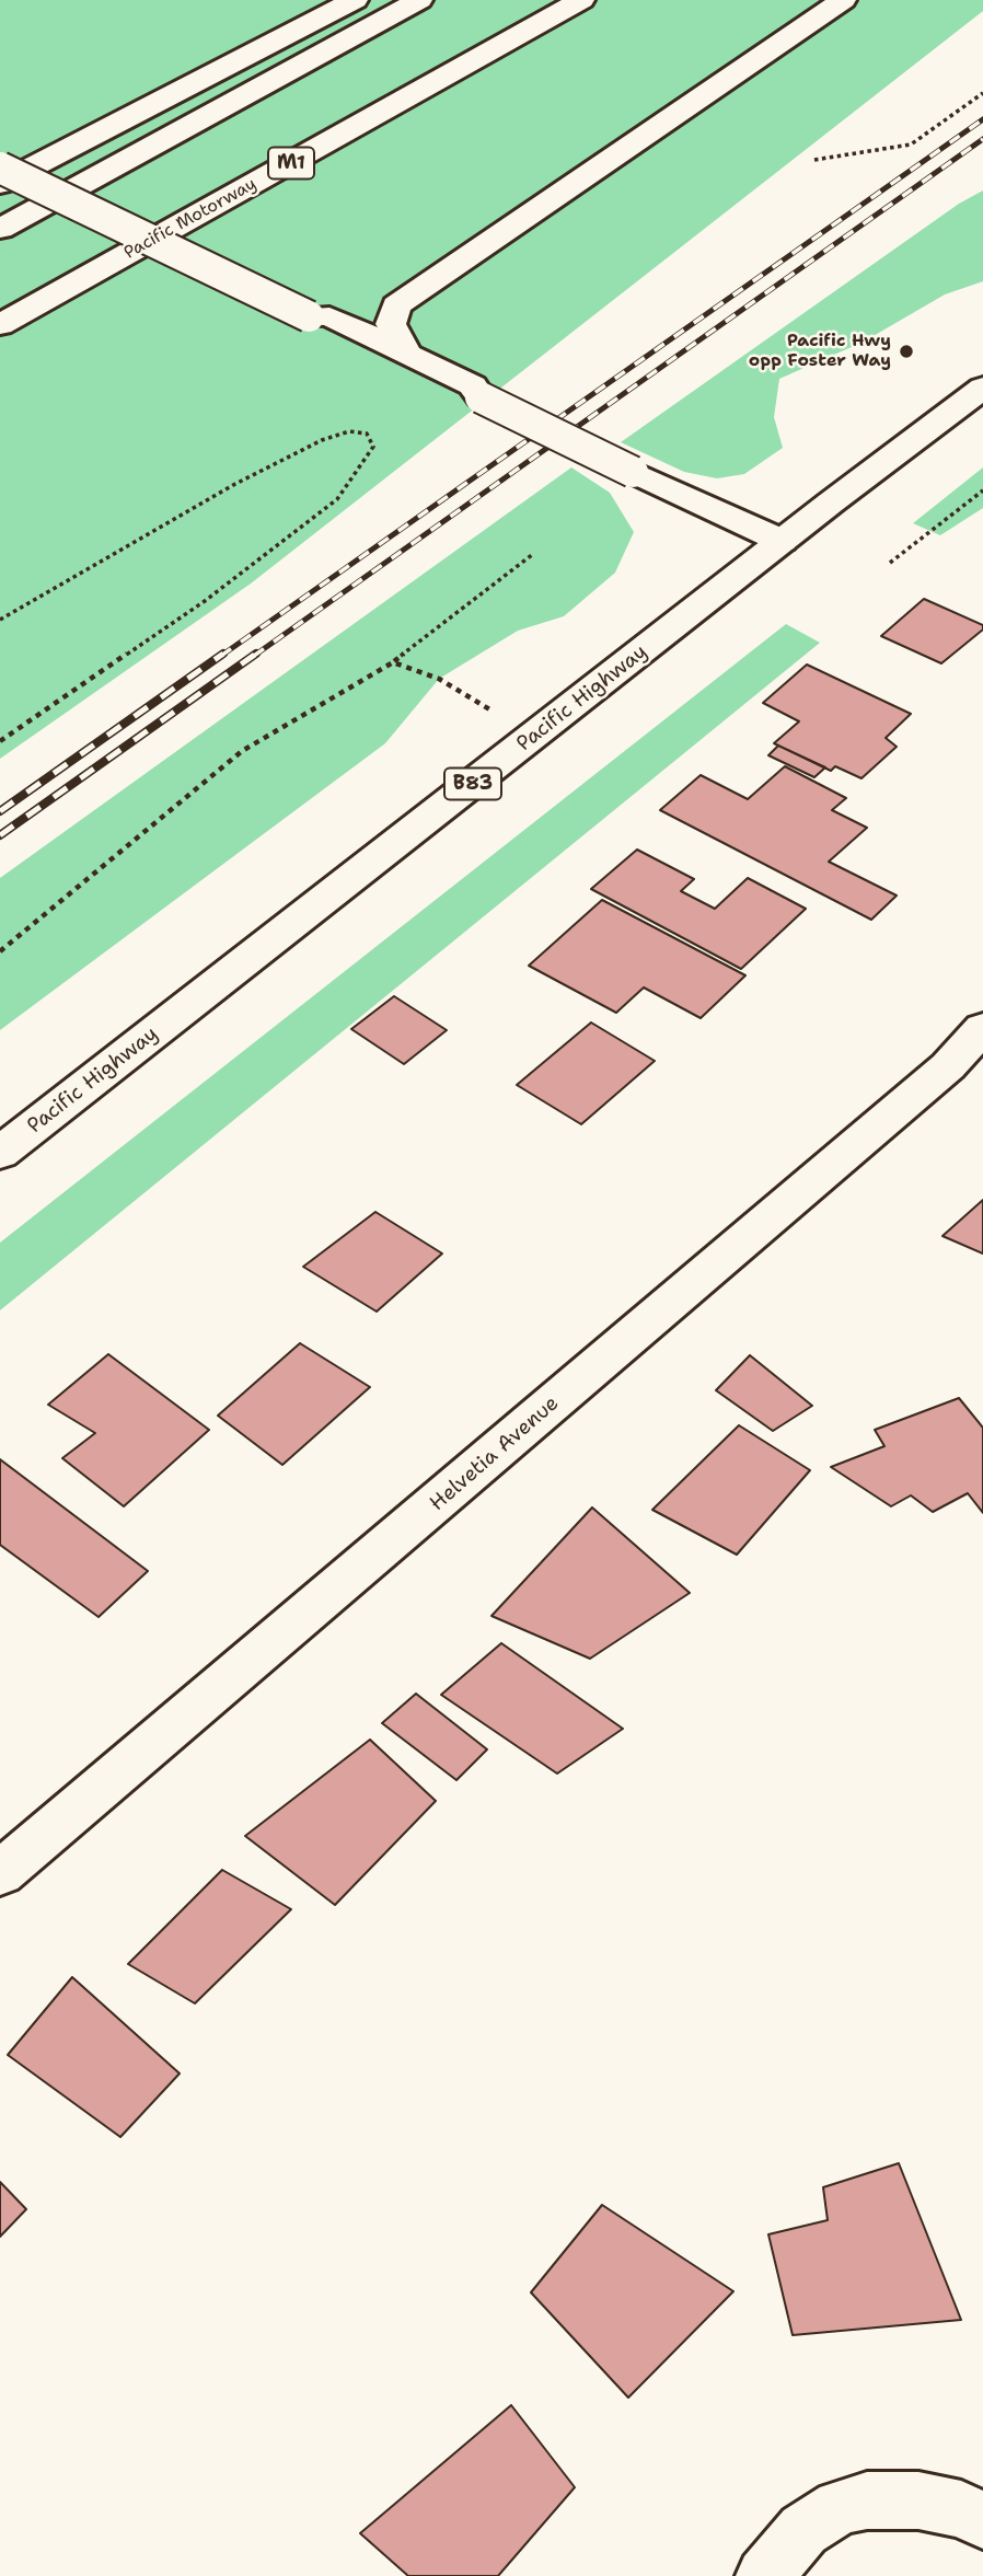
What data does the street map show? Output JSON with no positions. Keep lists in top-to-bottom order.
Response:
{
  "streets": {
    "main road": [
      "M1",
      "Pacific Motorway",
      "Pacific Highway",
      "B83",
      "Helvetia Avenue"
    ]
  },
  "places": ["Pacific Hwy opp Foster Way"]
}
